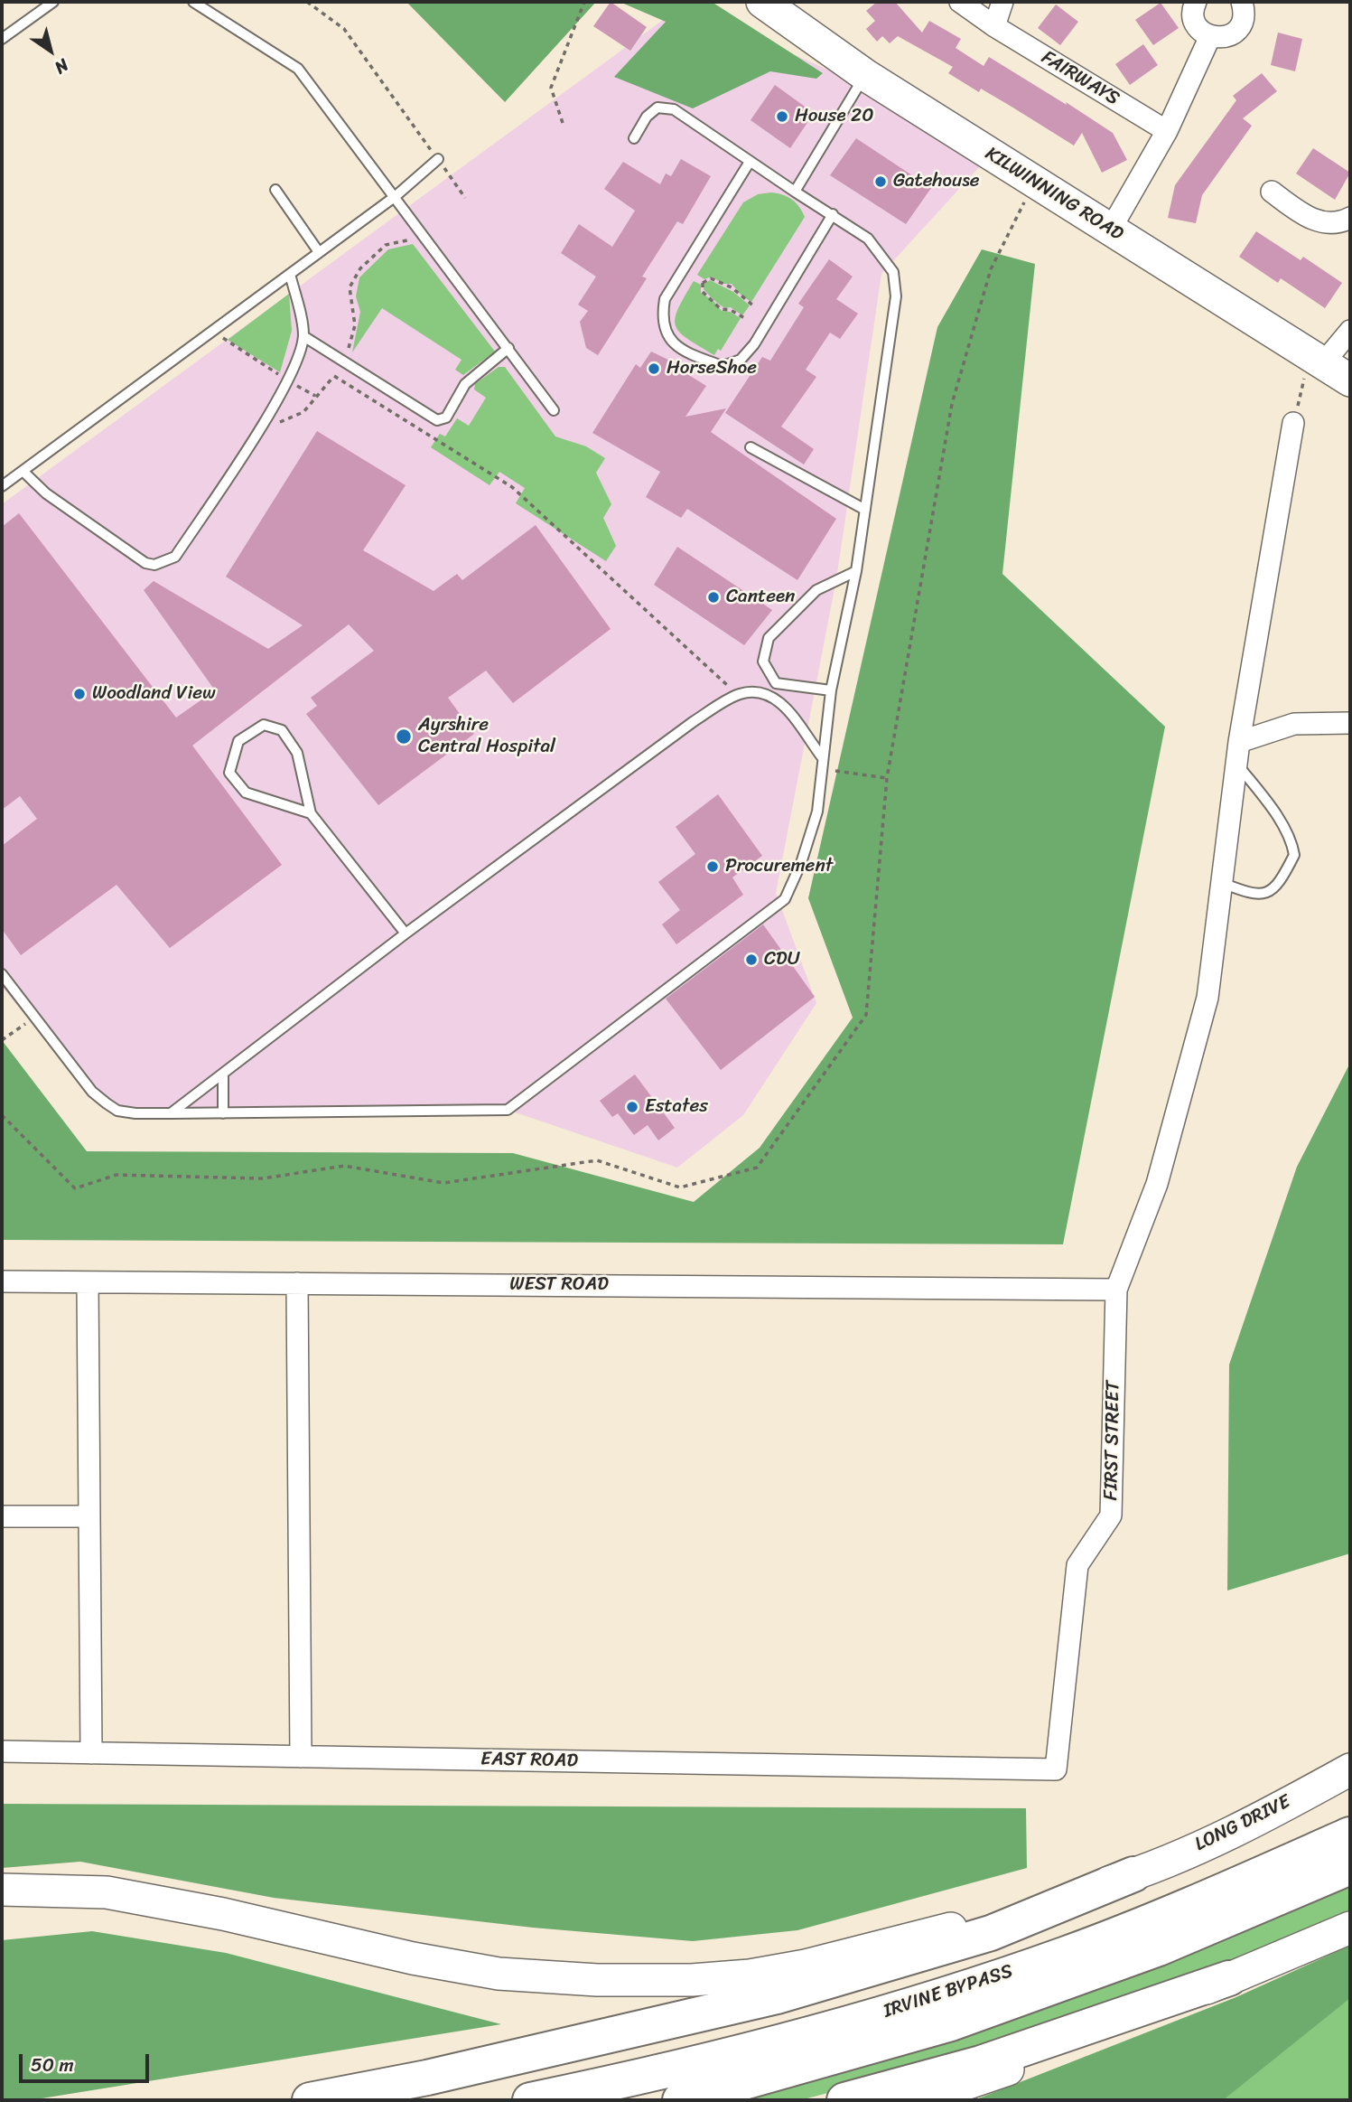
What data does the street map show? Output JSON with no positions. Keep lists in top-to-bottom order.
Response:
{
  "streets": {
    "highway": ["IRVINE BYPASS"],
    "main road": ["KILWINNING ROAD", "LONG DRIVE"],
    "street": [
      "FAIRWAYS",
      "WEST ROAD",
      "FIRST STREET",
      "EAST ROAD"
    ]
  },
  "crossings": [
    ["WEST ROAD", "FIRST STREET"],
    ["FIRST STREET", "EAST ROAD"]
  ],
  "places": [
    "House 20",
    "Gatehouse",
    "HorseShoe",
    "Canteen",
    "Woodland View",
    "Ayrshire Central Hospital",
    "Procurement",
    "CDU",
    "Estates"
  ],
  "scale_bar": "50 m",
  "north": "bottom right"
}
